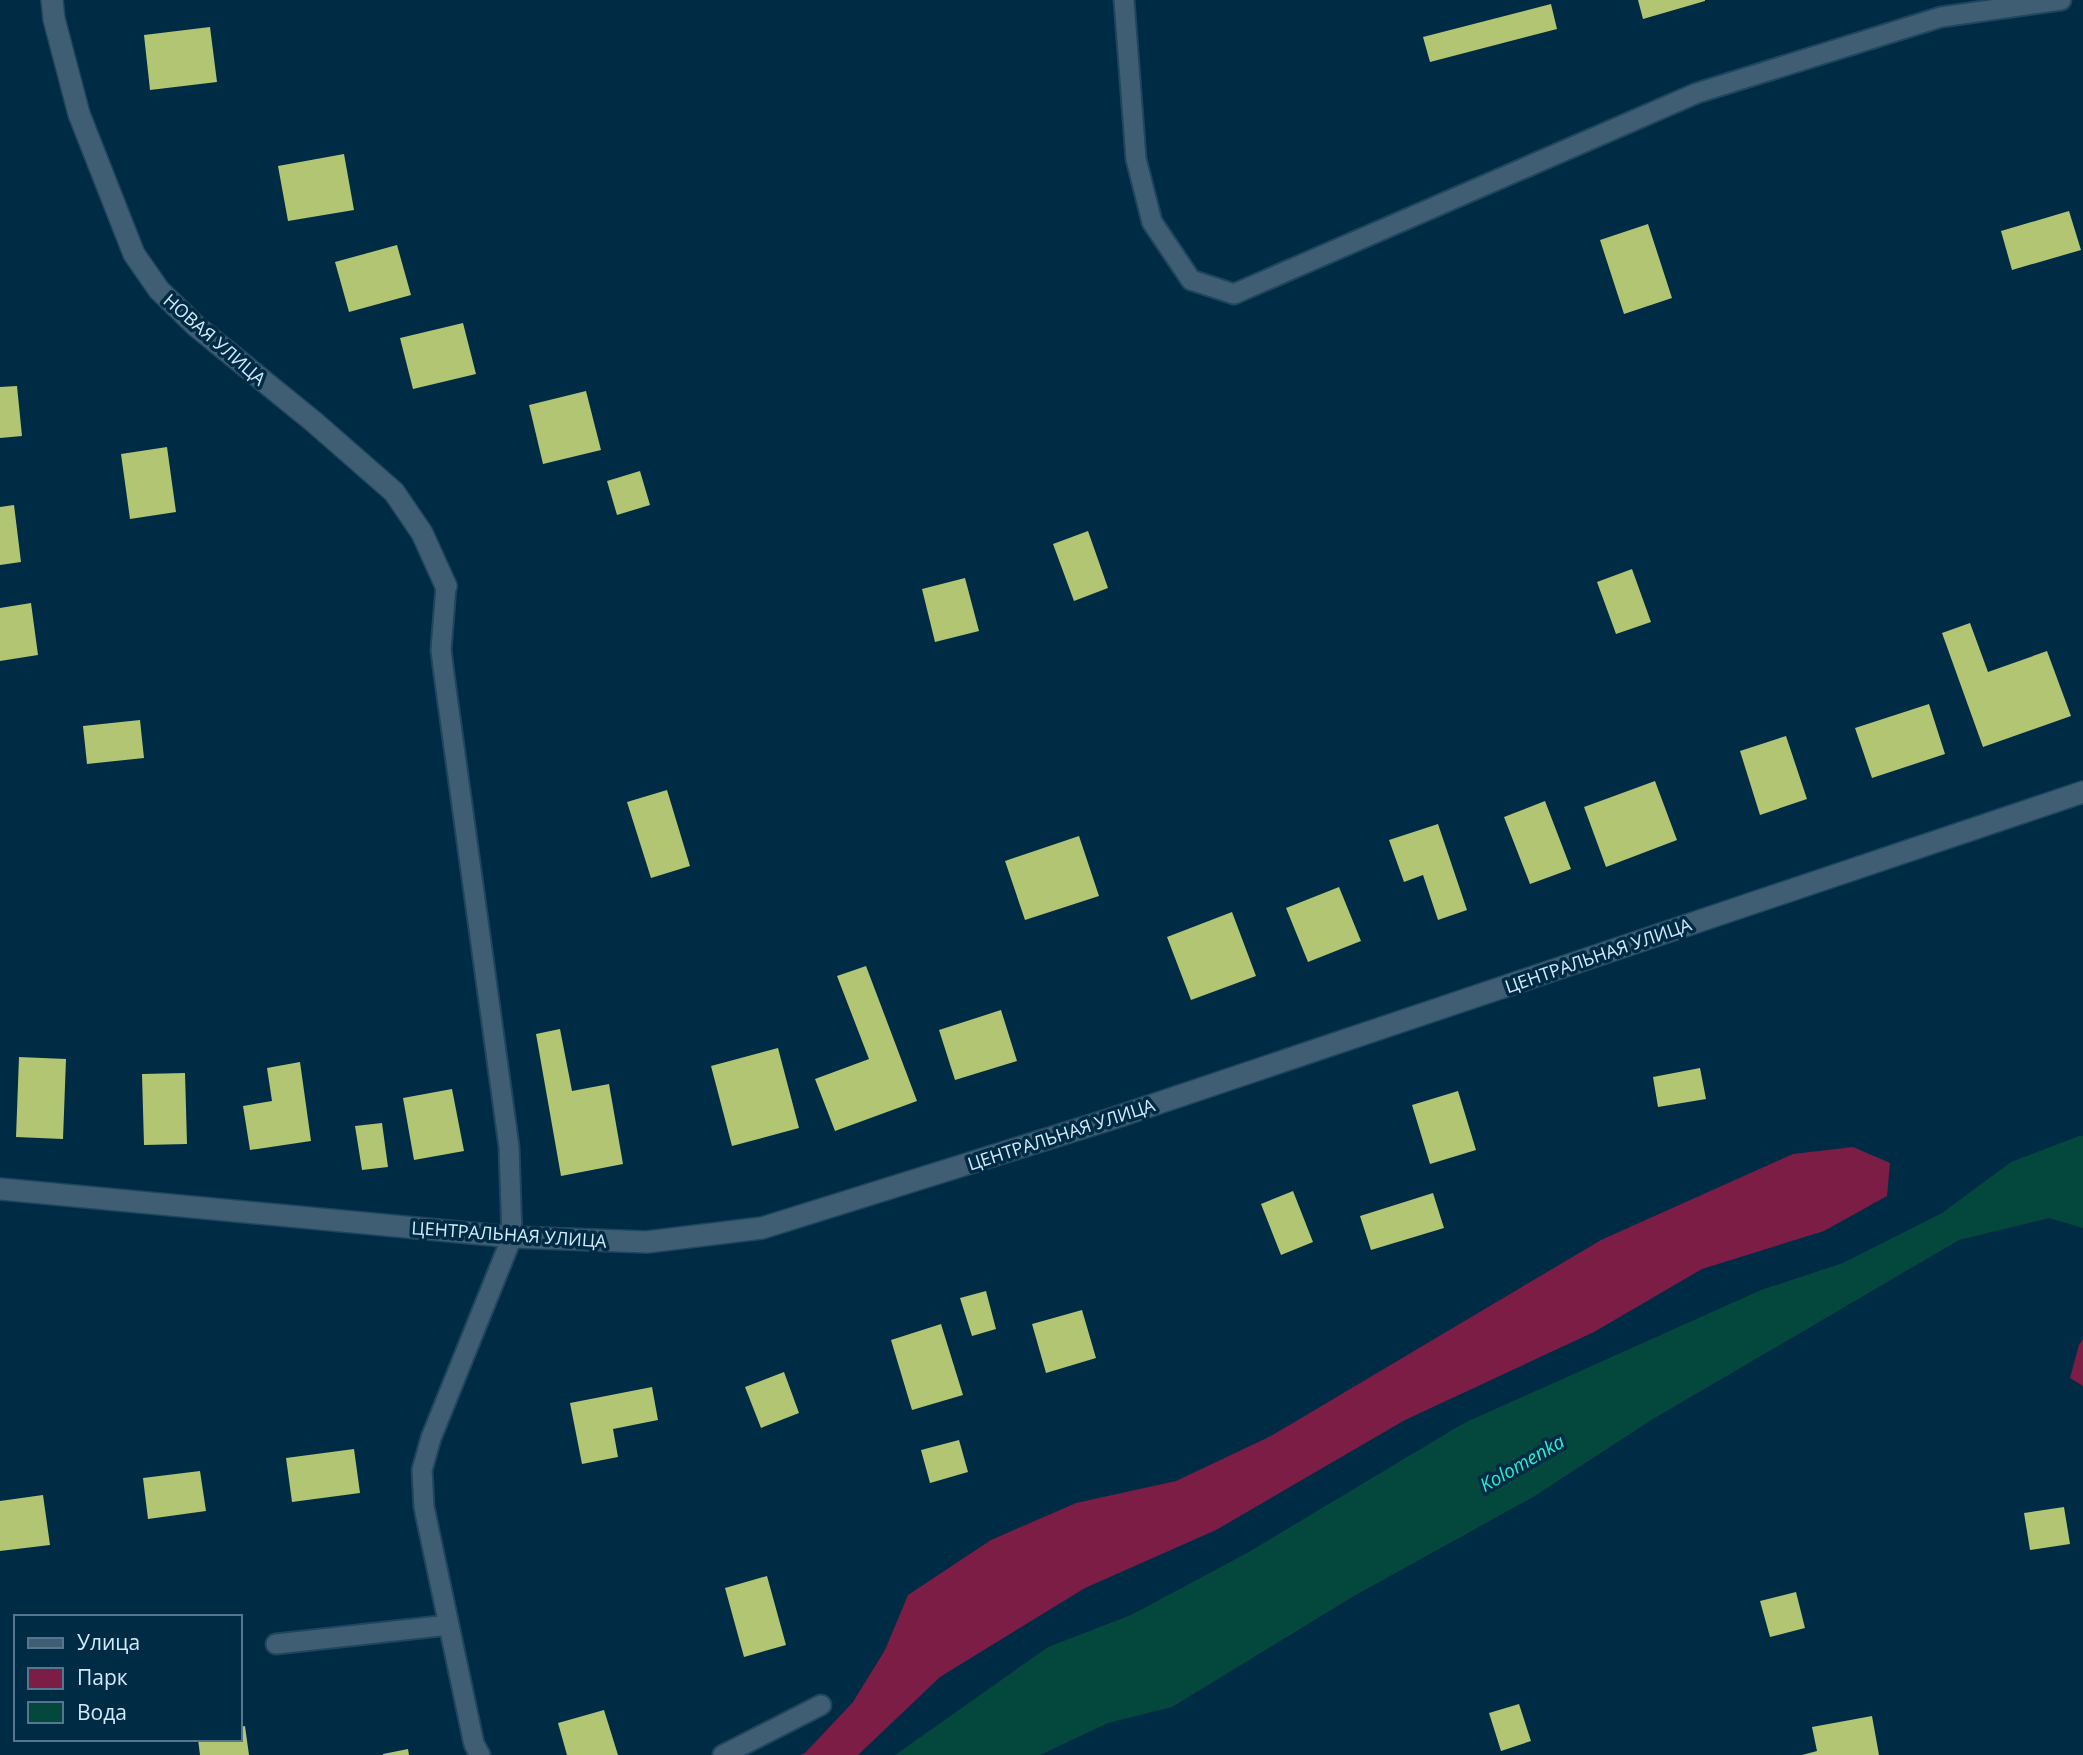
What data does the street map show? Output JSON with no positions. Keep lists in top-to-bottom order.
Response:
{
  "streets": {
    "street": ["НОВАЯ УЛИЦА", "ЦЕНТРАЛЬНАЯ УЛИЦА"]
  },
  "water": ["Kolomenka"],
  "legend": ["Улица", "Парк", "Вода"]
}
